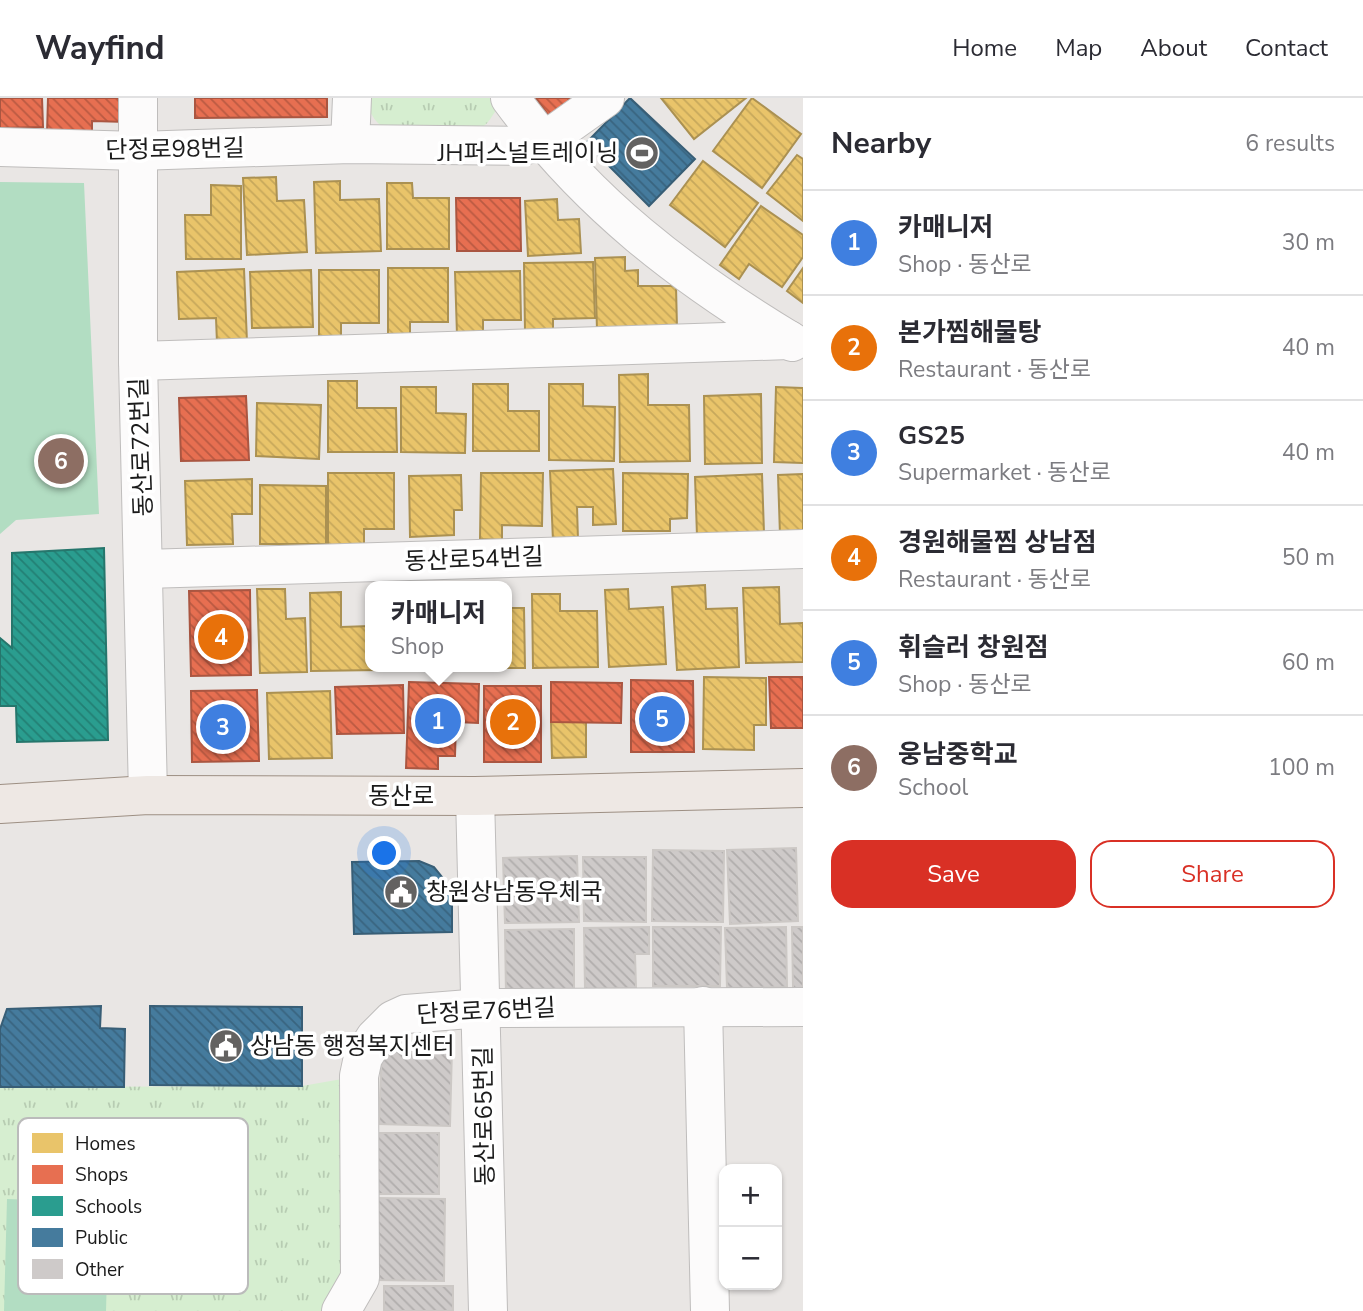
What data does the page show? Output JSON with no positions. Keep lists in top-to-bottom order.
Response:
{
  "streets": {
    "main road": ["동산로"],
    "lane": [
      "단정로98번길",
      "동산로72번길",
      "동산로54번길",
      "단정로76번길",
      "동산로65번길"
    ]
  },
  "crossings": [
    ["단정로98번길", "동산로72번길"],
    ["동산로72번길", "동산로54번길"],
    ["동산로72번길", "동산로"],
    ["동산로", "동산로65번길"],
    ["단정로76번길", "동산로65번길"]
  ],
  "places": {
    "sports": ["JH퍼스널트레이닝"],
    "public building": ["창원상남동우체국", "상남동 행정복지센터"]
  },
  "legend": [
    "Homes",
    "Shops",
    "Schools",
    "Public",
    "Other"
  ],
  "page": {
    "header": "Wayfind",
    "nav": [
      "Home",
      "Map",
      "About",
      "Contact"
    ],
    "heading": ["Nearby", "6 results"],
    "list": [
      {
        "mark": "1",
        "name": "카매니저",
        "note": "Shop · 동산로",
        "value": "30 m"
      },
      {
        "mark": "2",
        "name": "본가찜해물탕",
        "note": "Restaurant · 동산로",
        "value": "40 m"
      },
      {
        "mark": "3",
        "name": "GS25",
        "note": "Supermarket · 동산로",
        "value": "40 m"
      },
      {
        "mark": "4",
        "name": "경원해물찜 상남점",
        "note": "Restaurant · 동산로",
        "value": "50 m"
      },
      {
        "mark": "5",
        "name": "휘슬러 창원점",
        "note": "Shop · 동산로",
        "value": "60 m"
      },
      {
        "mark": "6",
        "name": "웅남중학교",
        "note": "School",
        "value": "100 m"
      }
    ],
    "pins": [
      "6",
      "4",
      "5",
      "1",
      "2",
      "3"
    ],
    "popup": ["카매니저", "Shop"],
    "buttons": ["Save", "Share"],
    "map_buttons": ["+", "−"]
  }
}
